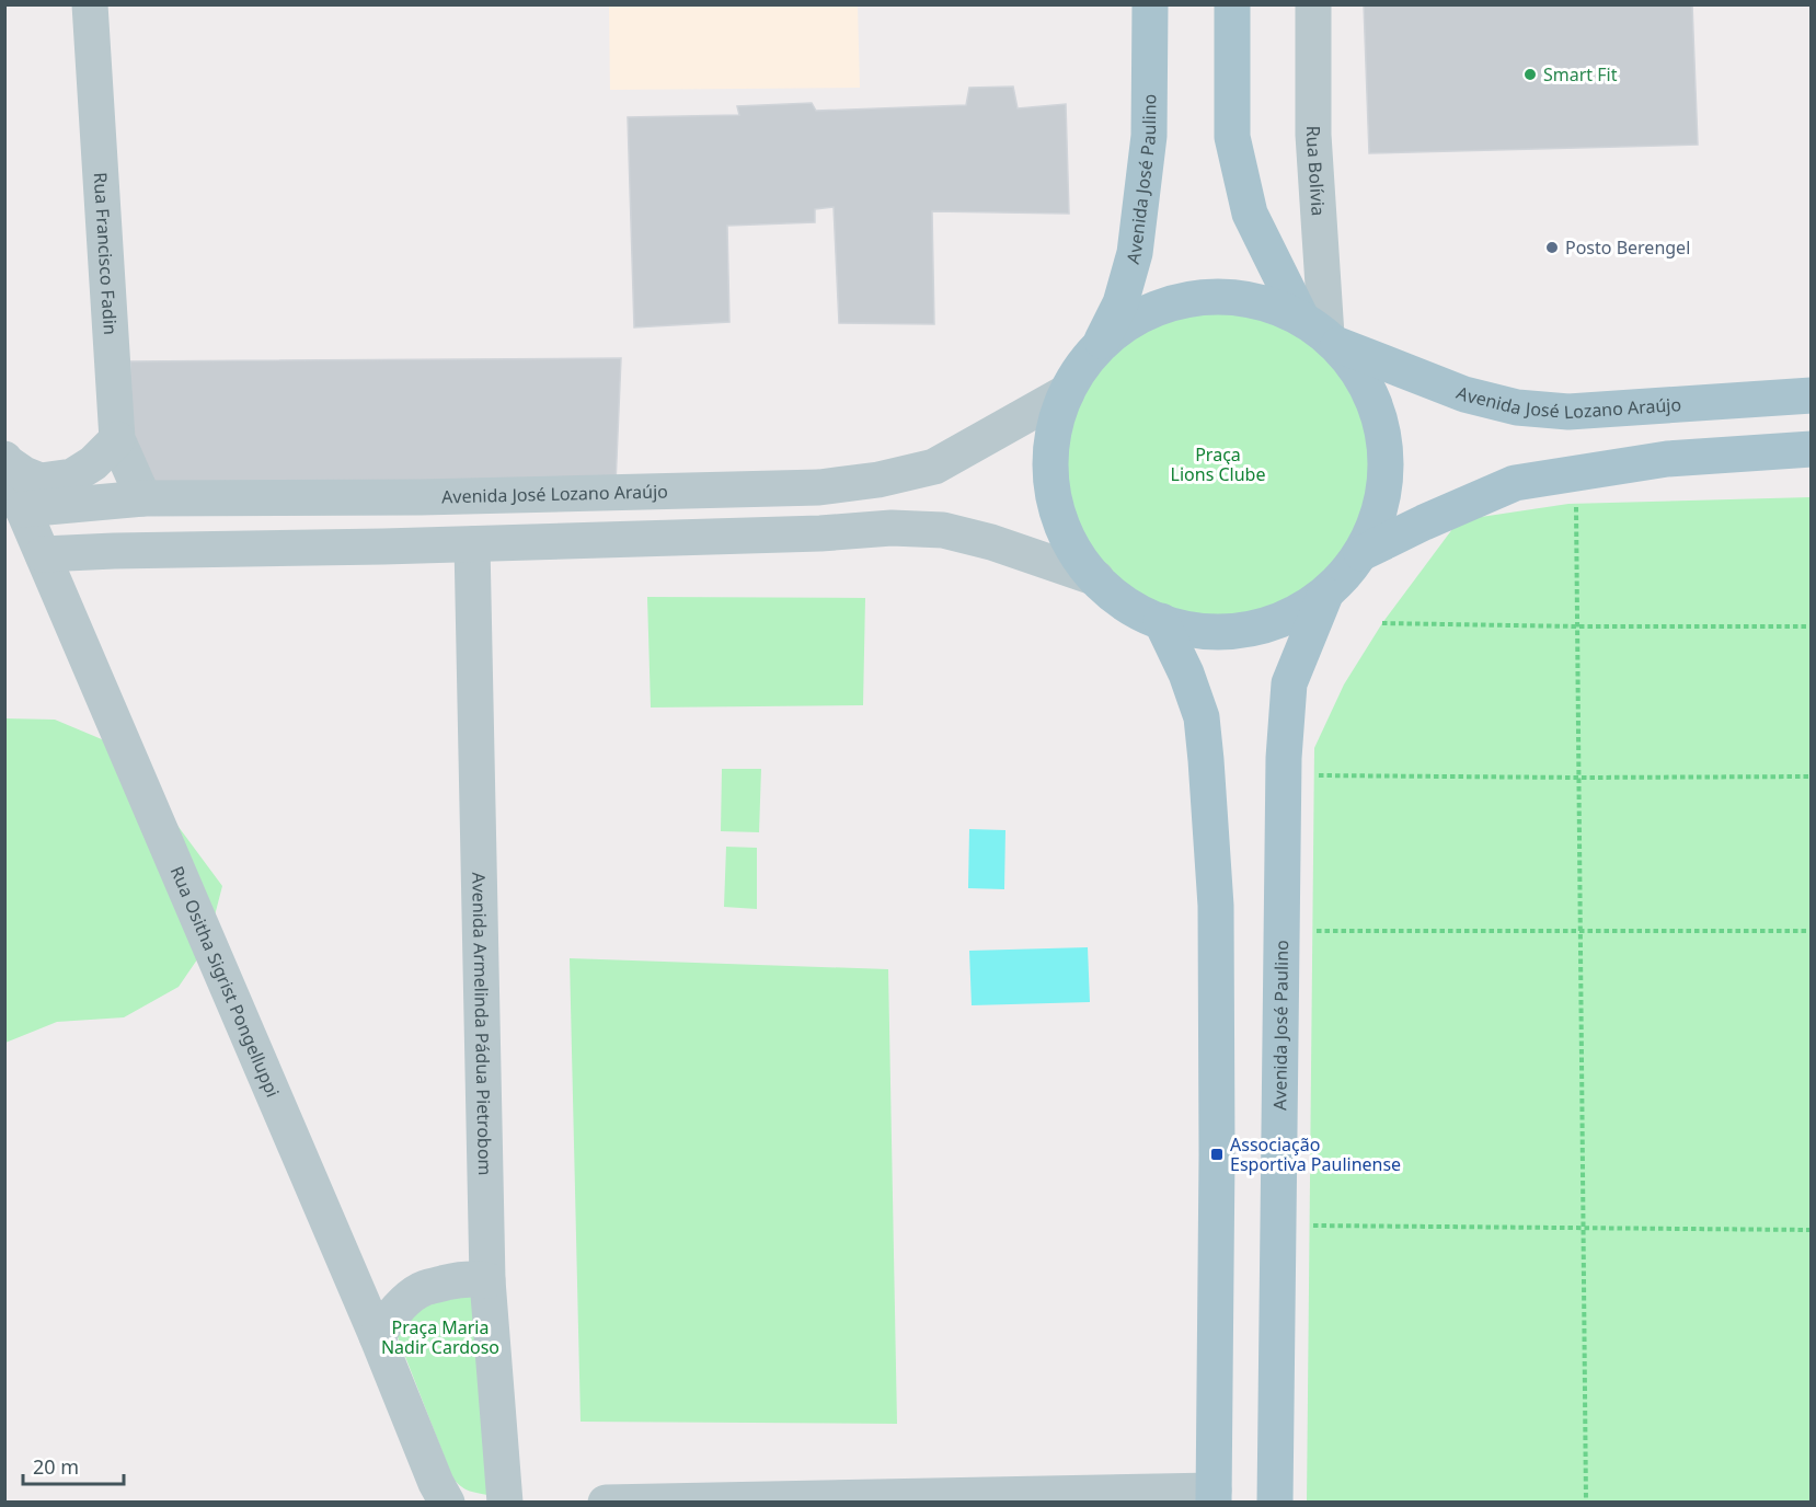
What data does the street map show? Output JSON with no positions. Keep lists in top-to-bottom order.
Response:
{
  "streets": {
    "main road": ["Avenida José Paulino", "Avenida José Lozano Araújo"],
    "street": [
      "Rua Bolívia",
      "Rua Francisco Fadin",
      "Rua Ositha Sigrist Pongelluppi",
      "Avenida Armelinda Pádua Pietrobom"
    ]
  },
  "crossings": [
    ["Rua Bolívia", "Avenida José Lozano Araújo"],
    ["Avenida José Paulino", "Avenida José Lozano Araújo"],
    ["Rua Francisco Fadin", "Avenida José Lozano Araújo"],
    ["Avenida José Lozano Araújo", "Rua Ositha Sigrist Pongelluppi"]
  ],
  "parks": ["Praça Lions Clube", "Praça Maria Nadir Cardoso"],
  "places": {
    "other": ["Smart Fit", "Posto Berengel"],
    "transit": ["Associação Esportiva Paulinense"]
  },
  "scale_bar": "20 m"
}
